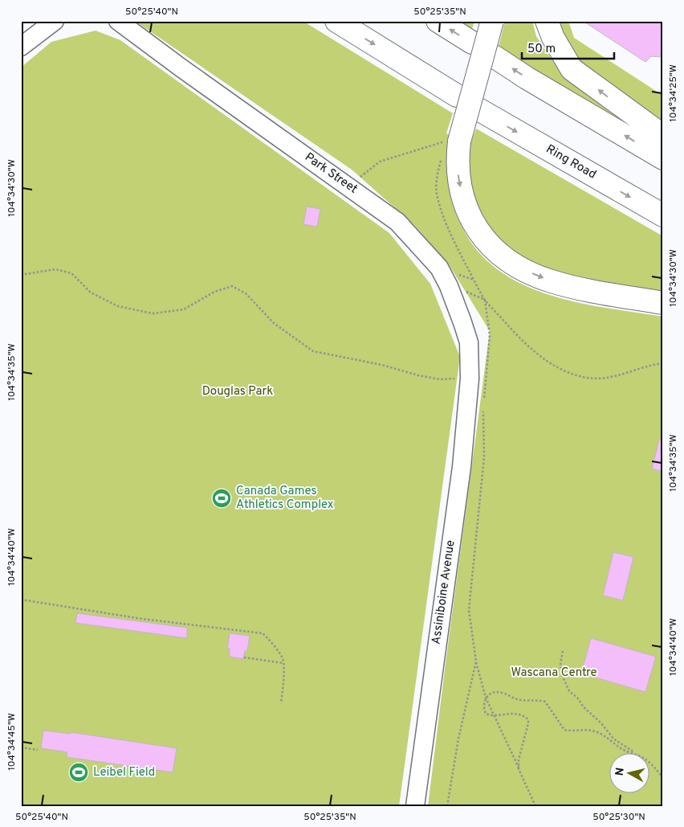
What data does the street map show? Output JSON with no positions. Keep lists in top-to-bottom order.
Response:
{
  "streets": {
    "highway": ["Ring Road"],
    "street": ["Park Street", "Assiniboine Avenue"]
  },
  "crossings": [
    ["Park Street", "Assiniboine Avenue"]
  ],
  "parks": ["Douglas Park", "Wascana Centre"],
  "places": {
    "sports": ["Canada Games Athletics Complex", "Leibel Field"]
  },
  "scale_bar": "50 m",
  "north": "left",
  "coordinates": [
    "50°25'40\"N",
    "50°25'35\"N",
    "104°34'25\"W",
    "104°34'30\"W",
    "104°34'35\"W",
    "104°34'40\"W",
    "104°34'45\"W",
    "50°25'30\"N"
  ]
}
